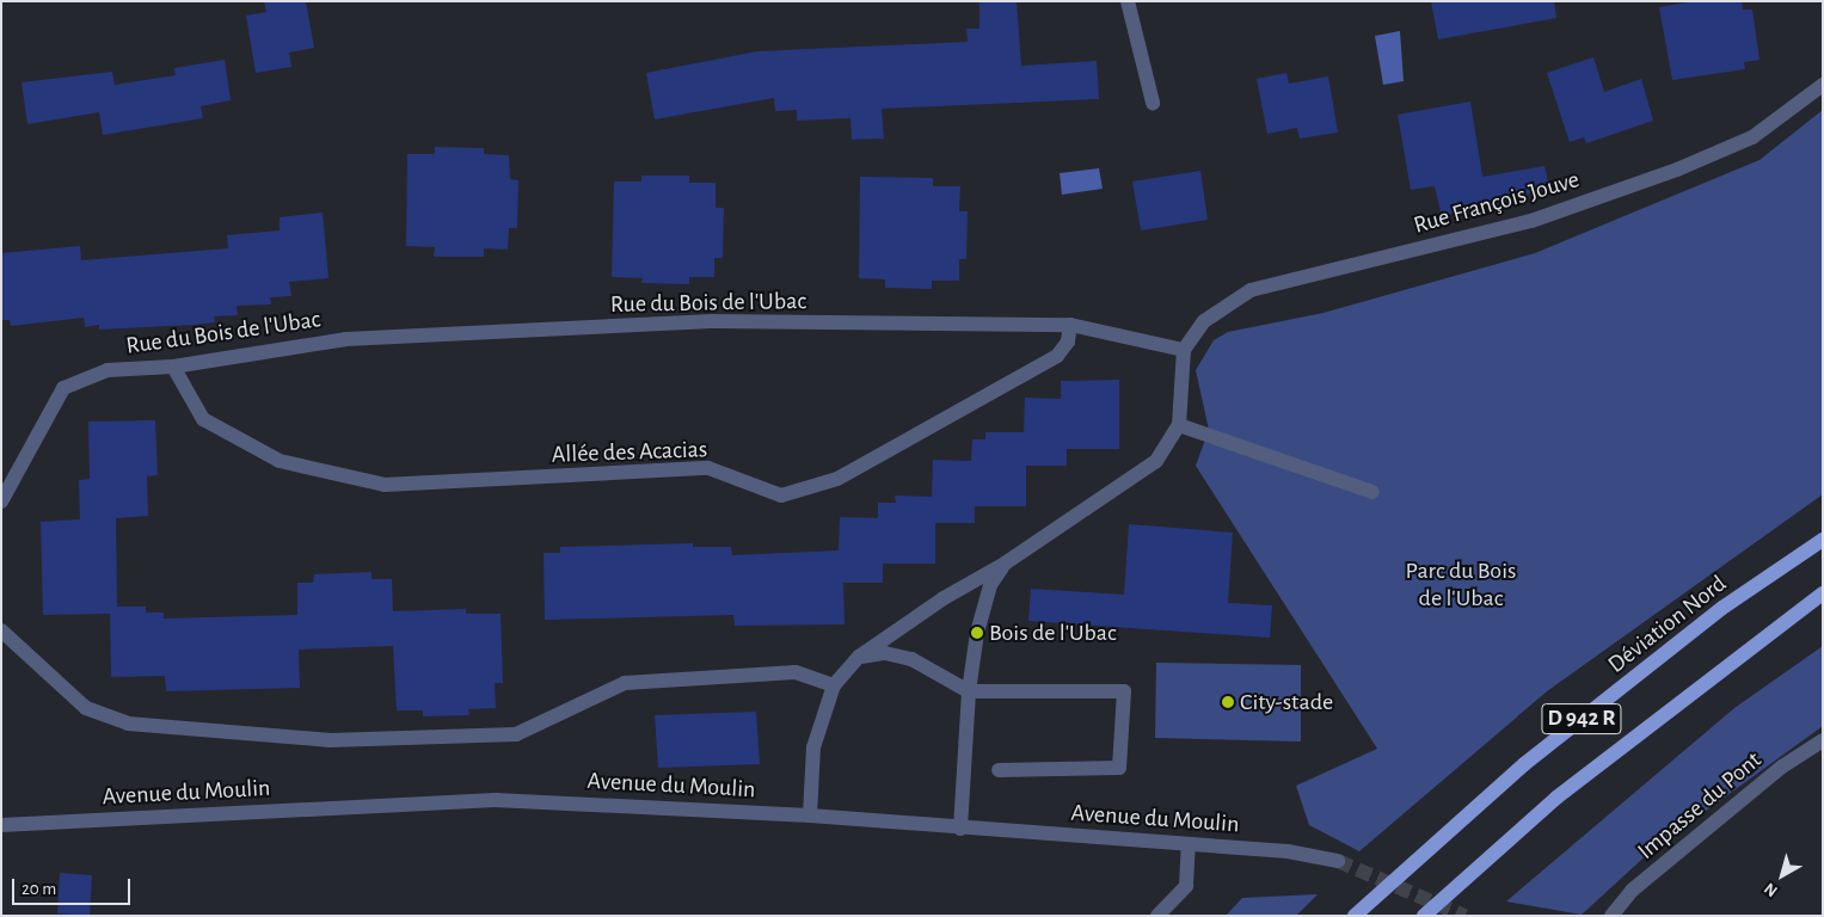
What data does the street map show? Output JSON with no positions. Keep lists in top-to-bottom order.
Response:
{
  "streets": {
    "main road": ["Déviation Nord", "D 942 R"],
    "street": [
      "Rue François Jouve",
      "Rue du Bois de l'Ubac",
      "Allée des Acacias",
      "Avenue du Moulin",
      "Impasse du Pont"
    ]
  },
  "crossings": [
    ["Rue François Jouve", "Rue du Bois de l'Ubac"],
    ["Rue du Bois de l'Ubac", "Allée des Acacias"]
  ],
  "parks": ["Parc du Bois de l'Ubac"],
  "places": ["Bois de l'Ubac", "City-stade"],
  "scale_bar": "20 m",
  "north": "bottom left"
}
